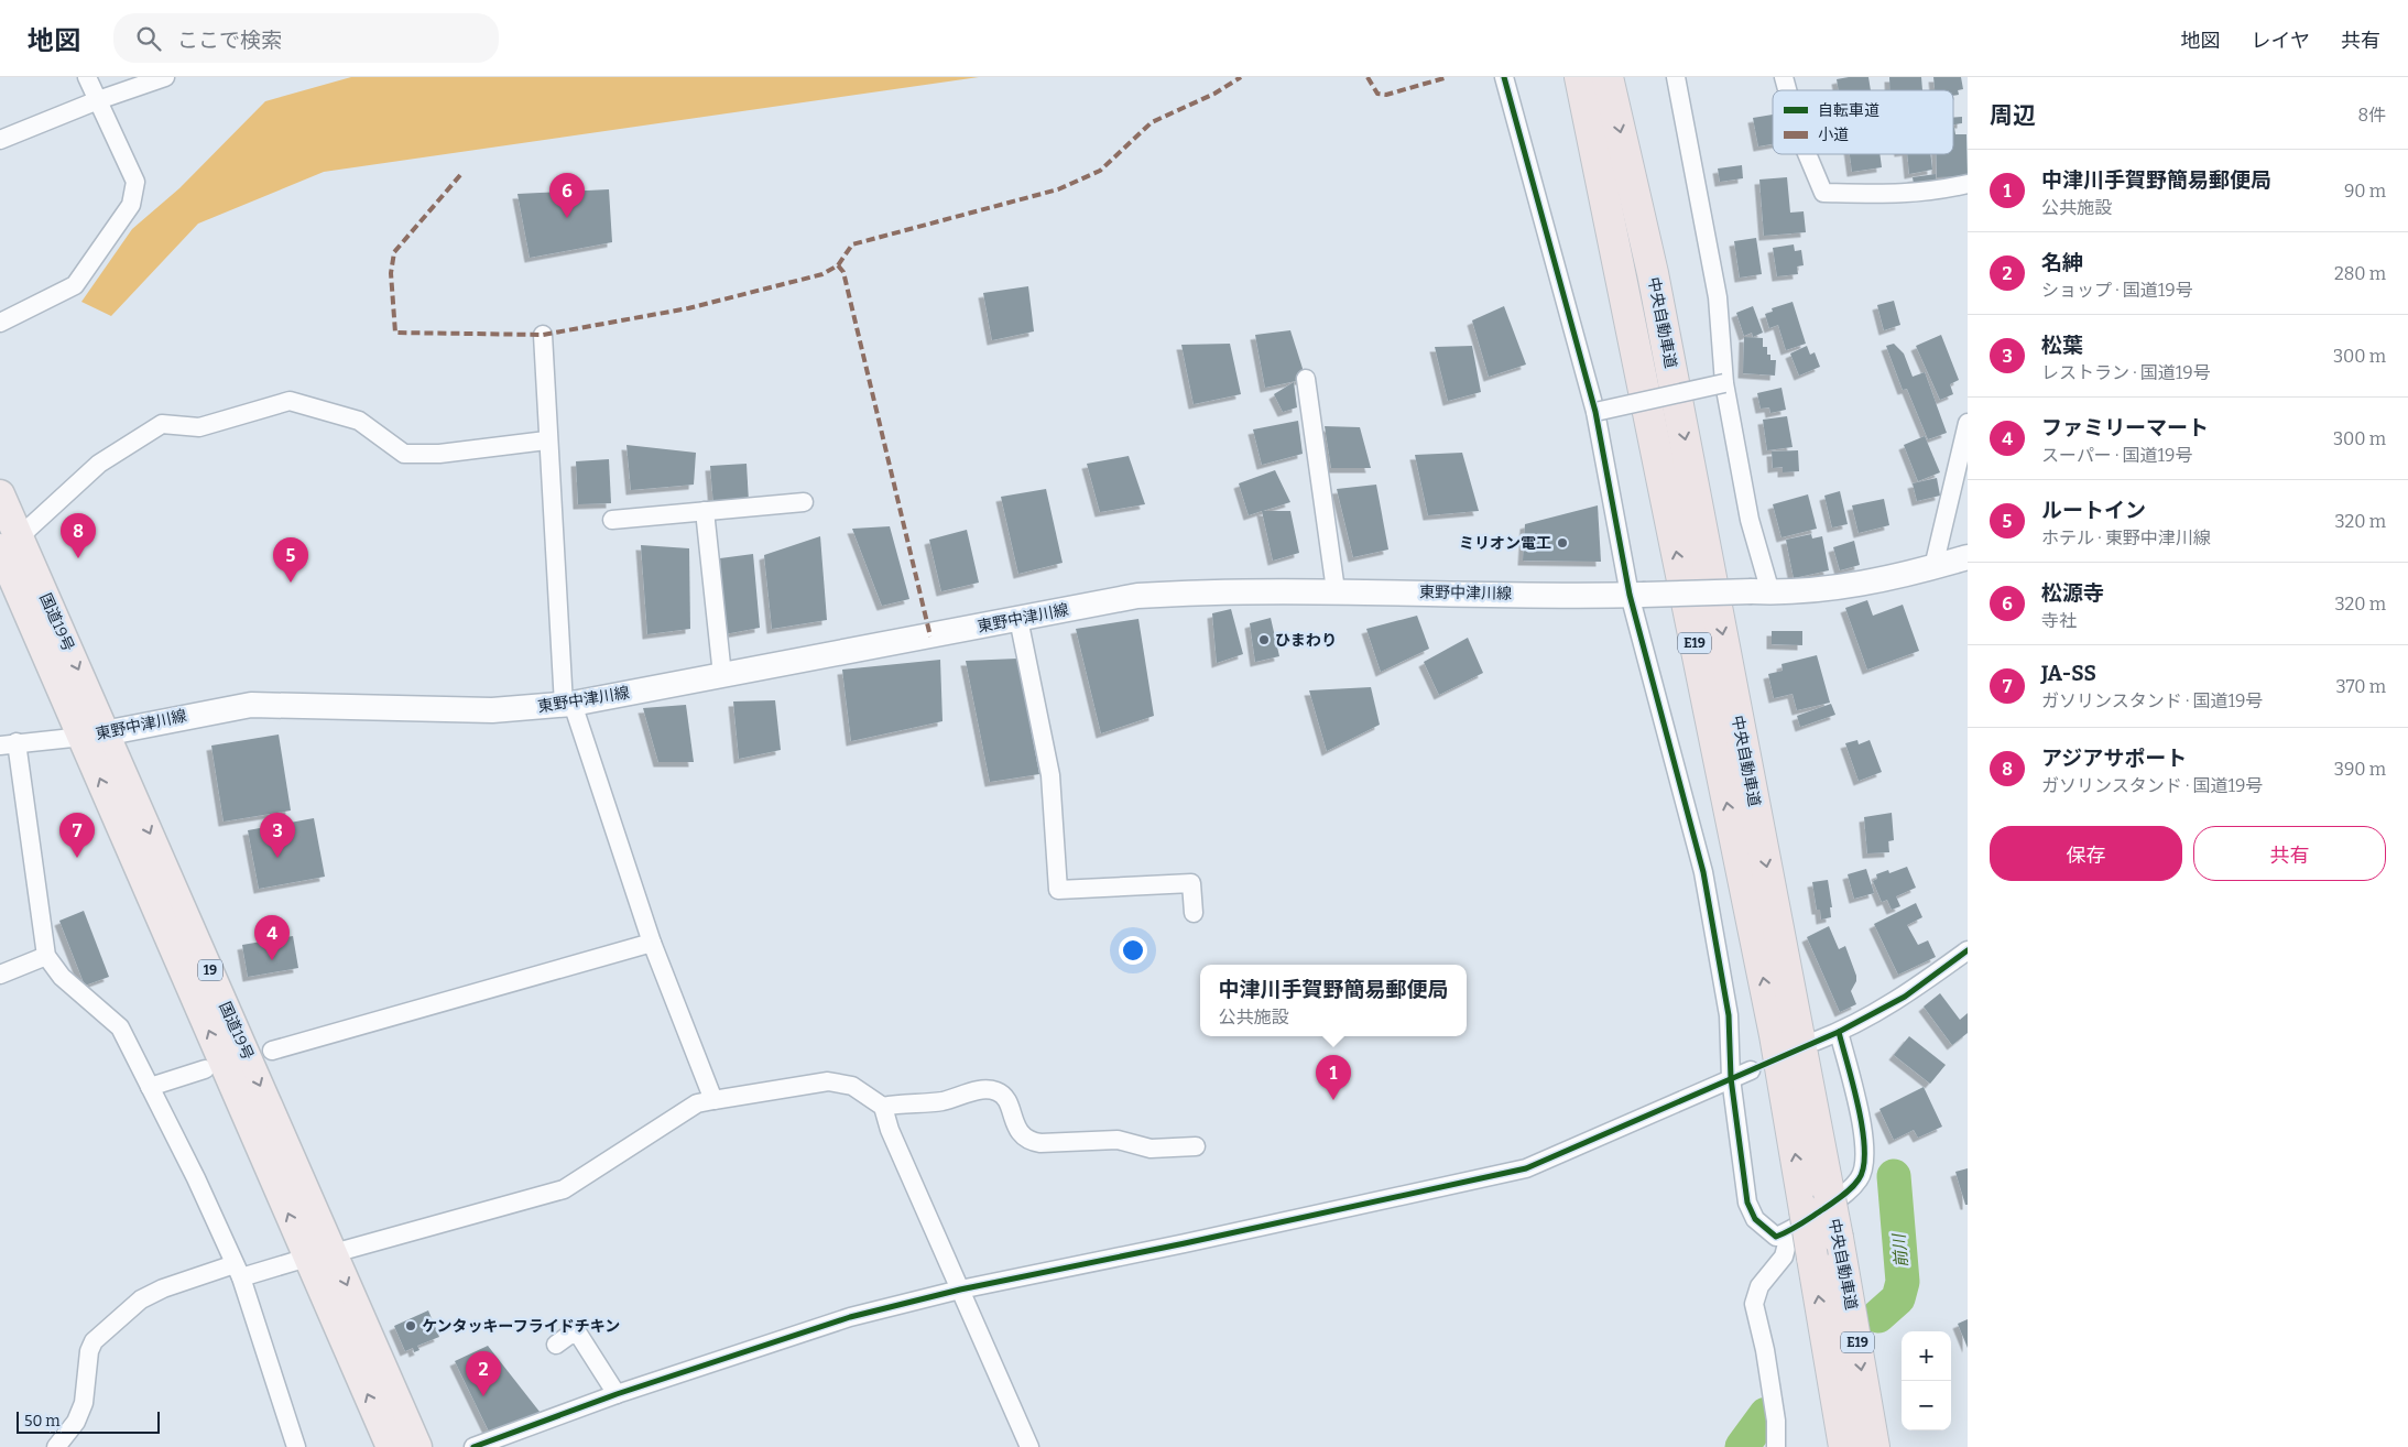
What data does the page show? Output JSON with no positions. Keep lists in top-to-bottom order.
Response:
{
  "streets": {
    "highway": [
      "中央自動車道",
      "国道19号",
      "E19",
      "19"
    ],
    "main road": ["東野中津川線"]
  },
  "crossings": [
    ["東野中津川線", "国道19号"]
  ],
  "water": ["前川"],
  "places": ["ミリオン電工", "ひまわり", "ケンタッキーフライドチキン"],
  "legend": ["自転車道", "小道"],
  "scale_bar": "50 m",
  "page": {
    "header": "地図",
    "search": "ここで検索",
    "nav": ["地図", "レイヤ", "共有"],
    "heading": ["周辺", "8件"],
    "list": [
      {
        "mark": "1",
        "name": "中津川手賀野簡易郵便局",
        "note": "公共施設",
        "value": "90 m"
      },
      {
        "mark": "2",
        "name": "名紳",
        "note": "ショップ · 国道19号",
        "value": "280 m"
      },
      {
        "mark": "3",
        "name": "松葉",
        "note": "レストラン · 国道19号",
        "value": "300 m"
      },
      {
        "mark": "4",
        "name": "ファミリーマート",
        "note": "スーパー · 国道19号",
        "value": "300 m"
      },
      {
        "mark": "5",
        "name": "ルートイン",
        "note": "ホテル · 東野中津川線",
        "value": "320 m"
      },
      {
        "mark": "6",
        "name": "松源寺",
        "note": "寺社",
        "value": "320 m"
      },
      {
        "mark": "7",
        "name": "JA-SS",
        "note": "ガソリンスタンド · 国道19号",
        "value": "370 m"
      },
      {
        "mark": "8",
        "name": "アジアサポート",
        "note": "ガソリンスタンド · 国道19号",
        "value": "390 m"
      }
    ],
    "pins": [
      "6",
      "8",
      "5",
      "3",
      "7",
      "4",
      "1",
      "2"
    ],
    "buttons": ["保存", "共有"],
    "popup": ["中津川手賀野簡易郵便局", "公共施設"],
    "map_buttons": ["+", "−"],
    "scale": "50 m"
  }
}
